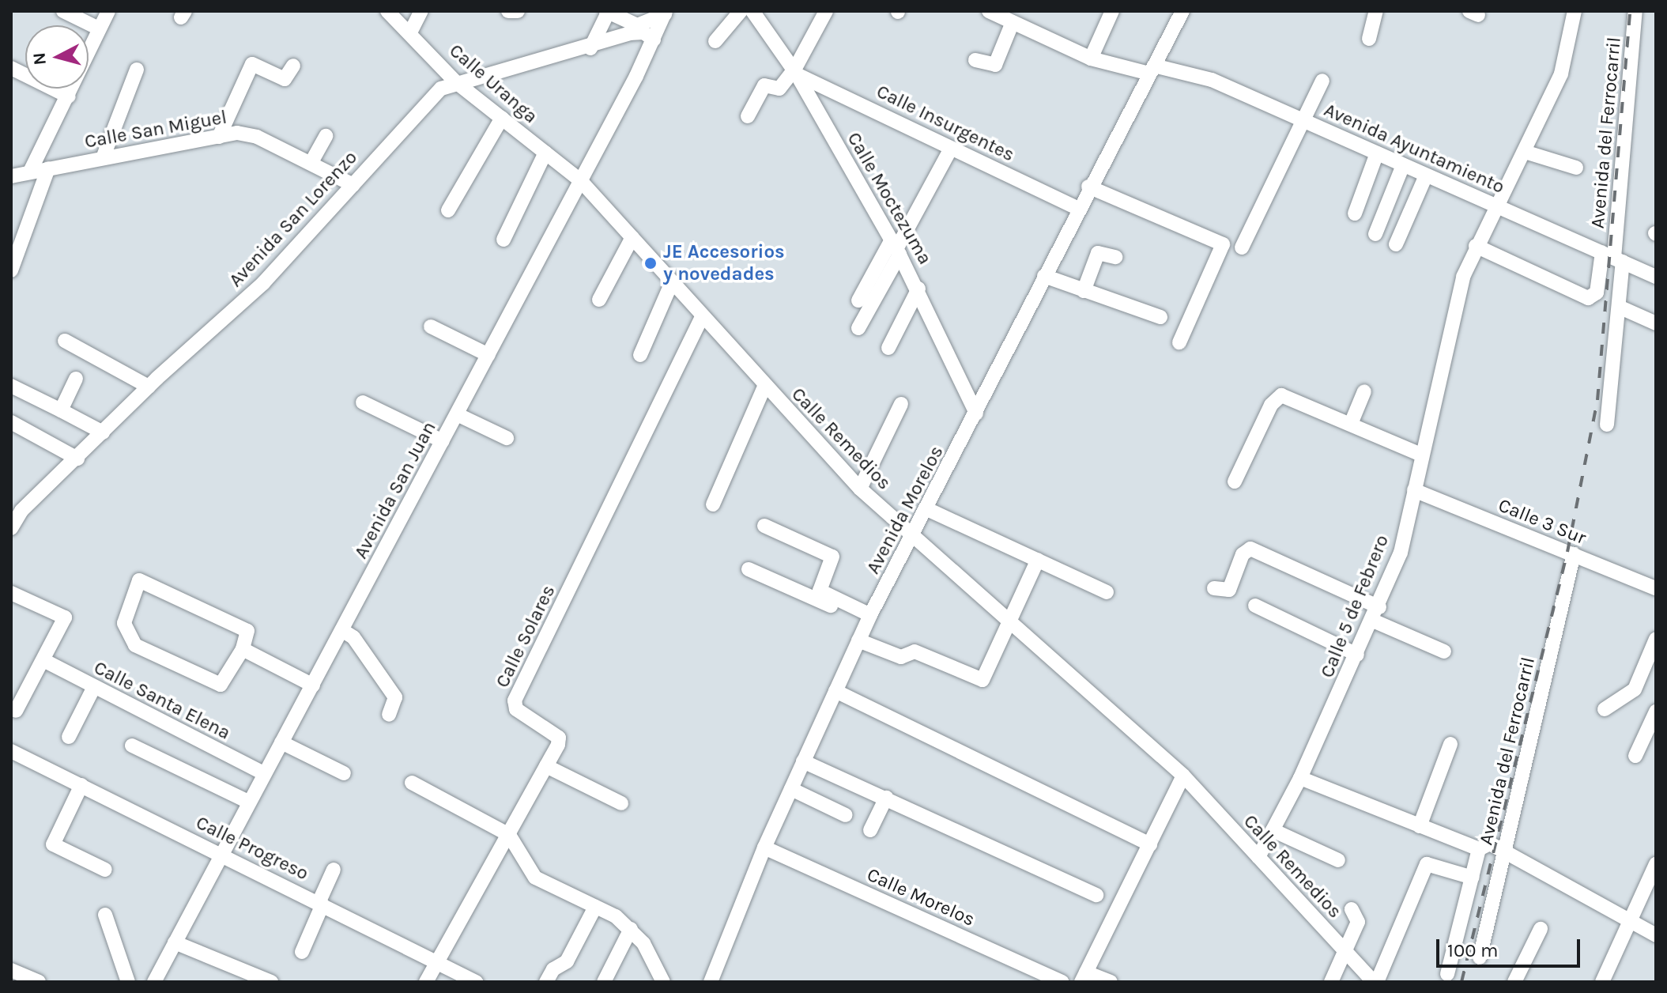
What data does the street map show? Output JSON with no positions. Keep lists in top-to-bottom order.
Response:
{
  "streets": {
    "street": [
      "Calle Uranga",
      "Calle Insurgentes",
      "Calle San Miguel",
      "Avenida del Ferrocarril",
      "Avenida Ayuntamiento",
      "Calle Moctezuma",
      "Avenida San Lorenzo",
      "Calle Remedios",
      "Avenida San Juan",
      "Avenida Morelos",
      "Calle 3 Sur",
      "Calle 5 de Febrero",
      "Calle Solares",
      "Calle Santa Elena",
      "Calle Progreso",
      "Calle Morelos"
    ]
  },
  "crossings": [
    ["Calle Uranga", "Avenida San Lorenzo"],
    ["Calle Uranga", "Calle Remedios"],
    ["Calle Uranga", "Avenida San Juan"],
    ["Calle Insurgentes", "Calle Moctezuma"],
    ["Calle Insurgentes", "Avenida Morelos"],
    ["Calle San Miguel", "Avenida San Lorenzo"],
    ["Avenida del Ferrocarril", "Avenida Ayuntamiento"],
    ["Avenida del Ferrocarril", "Calle 3 Sur"],
    ["Avenida Ayuntamiento", "Avenida Morelos"],
    ["Avenida Ayuntamiento", "Calle 5 de Febrero"],
    ["Calle Moctezuma", "Avenida Morelos"],
    ["Avenida San Lorenzo", "Avenida San Juan"],
    ["Calle Remedios", "Avenida San Juan"],
    ["Calle Remedios", "Avenida Morelos"],
    ["Calle Remedios", "Calle 5 de Febrero"],
    ["Calle Remedios", "Calle Solares"],
    ["Avenida San Juan", "Calle Santa Elena"],
    ["Avenida San Juan", "Calle Progreso"],
    ["Avenida Morelos", "Calle Morelos"],
    ["Calle 3 Sur", "Calle 5 de Febrero"],
    ["Calle Solares", "Calle Progreso"]
  ],
  "places": ["JE Accesorios y novedades"],
  "scale_bar": "100 m",
  "north": "left"
}
